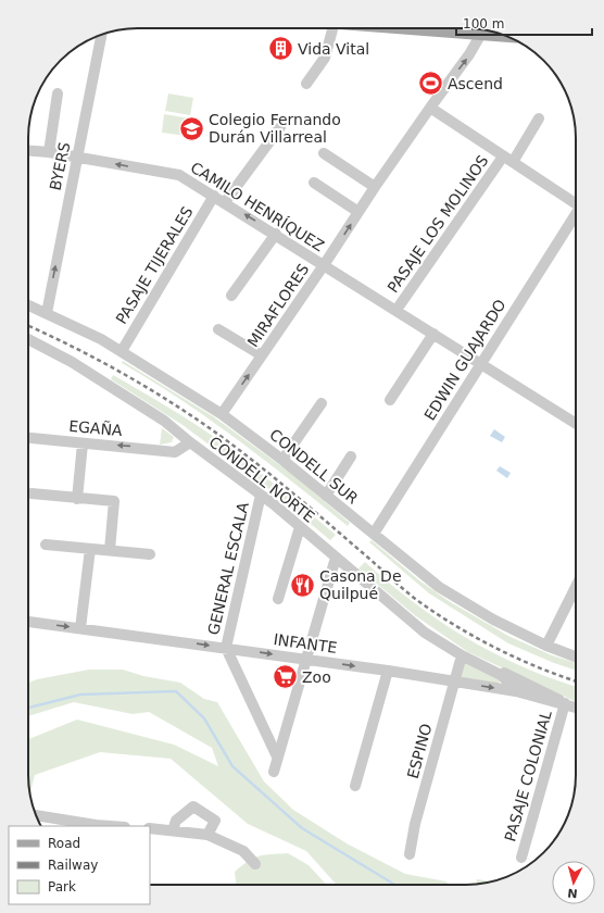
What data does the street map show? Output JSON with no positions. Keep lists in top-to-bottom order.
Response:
{
  "streets": {
    "street": [
      "BYERS",
      "CAMILO HENRÍQUEZ",
      "PASAJE LOS MOLINOS",
      "PASAJE TIJERALES",
      "MIRAFLORES",
      "EDWIN GUAJARDO",
      "EGAÑA",
      "CONDELL SUR",
      "CONDELL NORTE",
      "GENERAL ESCALA",
      "INFANTE",
      "ESPINO",
      "PASAJE COLONIAL"
    ]
  },
  "crossings": [
    ["BYERS", "CAMILO HENRÍQUEZ"],
    ["BYERS", "CONDELL SUR"],
    ["CAMILO HENRÍQUEZ", "PASAJE LOS MOLINOS"],
    ["CAMILO HENRÍQUEZ", "PASAJE TIJERALES"],
    ["CAMILO HENRÍQUEZ", "MIRAFLORES"],
    ["CAMILO HENRÍQUEZ", "EDWIN GUAJARDO"],
    ["PASAJE TIJERALES", "CONDELL SUR"],
    ["MIRAFLORES", "CONDELL SUR"],
    ["EDWIN GUAJARDO", "CONDELL SUR"],
    ["EGAÑA", "CONDELL NORTE"],
    ["CONDELL NORTE", "GENERAL ESCALA"],
    ["CONDELL NORTE", "INFANTE"],
    ["CONDELL NORTE", "ESPINO"],
    ["CONDELL NORTE", "PASAJE COLONIAL"],
    ["GENERAL ESCALA", "INFANTE"],
    ["INFANTE", "ESPINO"],
    ["INFANTE", "PASAJE COLONIAL"]
  ],
  "one_way": [
    "BYERS",
    "MIRAFLORES",
    "EGAÑA",
    "INFANTE"
  ],
  "places": {
    "building": ["Vida Vital"],
    "sports": ["Ascend"],
    "school or university": ["Colegio Fernando Durán Villarreal"],
    "restaurant": ["Casona De Quilpué"],
    "supermarket": ["Zoo"]
  },
  "legend": ["Road", "Railway", "Park"],
  "scale_bar": "100 m",
  "north": "bottom"
}
